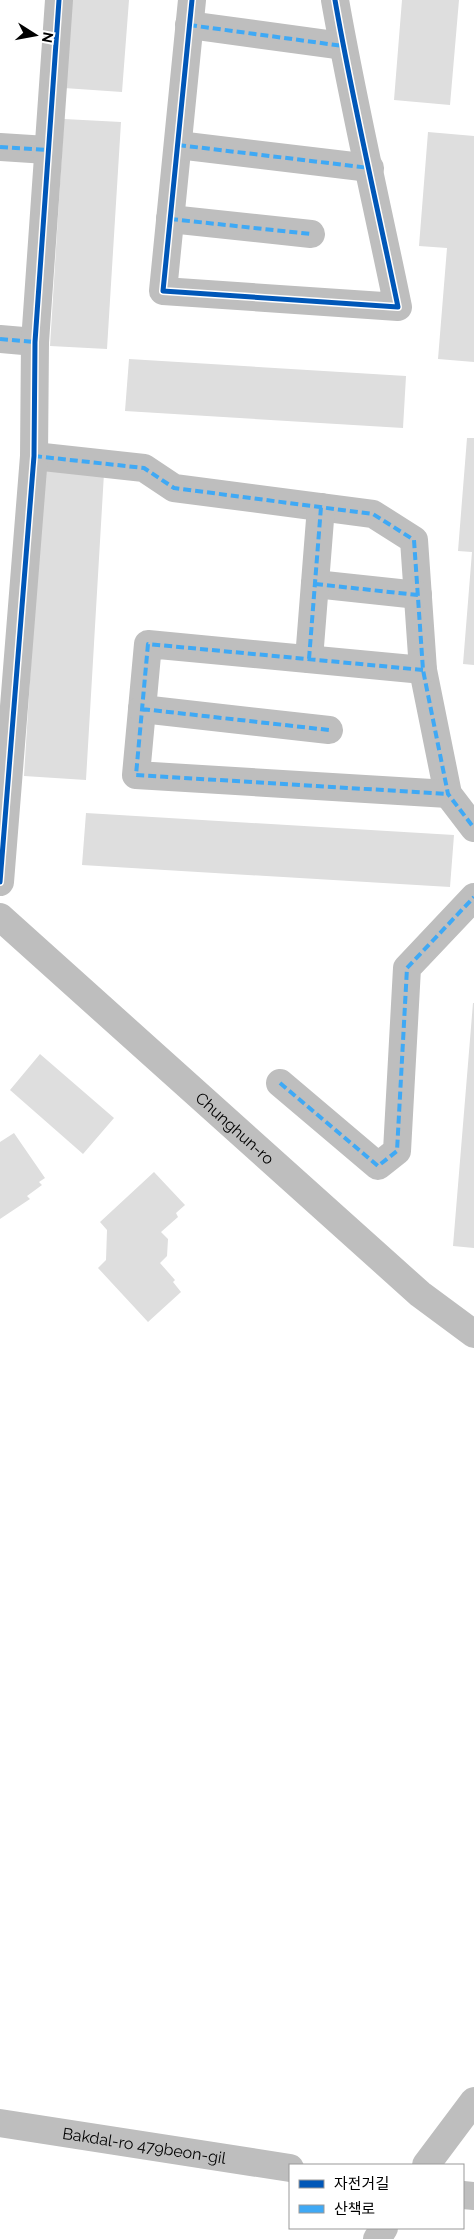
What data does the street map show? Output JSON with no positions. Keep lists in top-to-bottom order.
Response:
{
  "streets": {
    "street": ["Chunghun-ro", "Bakdal-ro 479beon-gil"]
  },
  "legend": ["자전거길", "산책로"],
  "north": "right"
}
